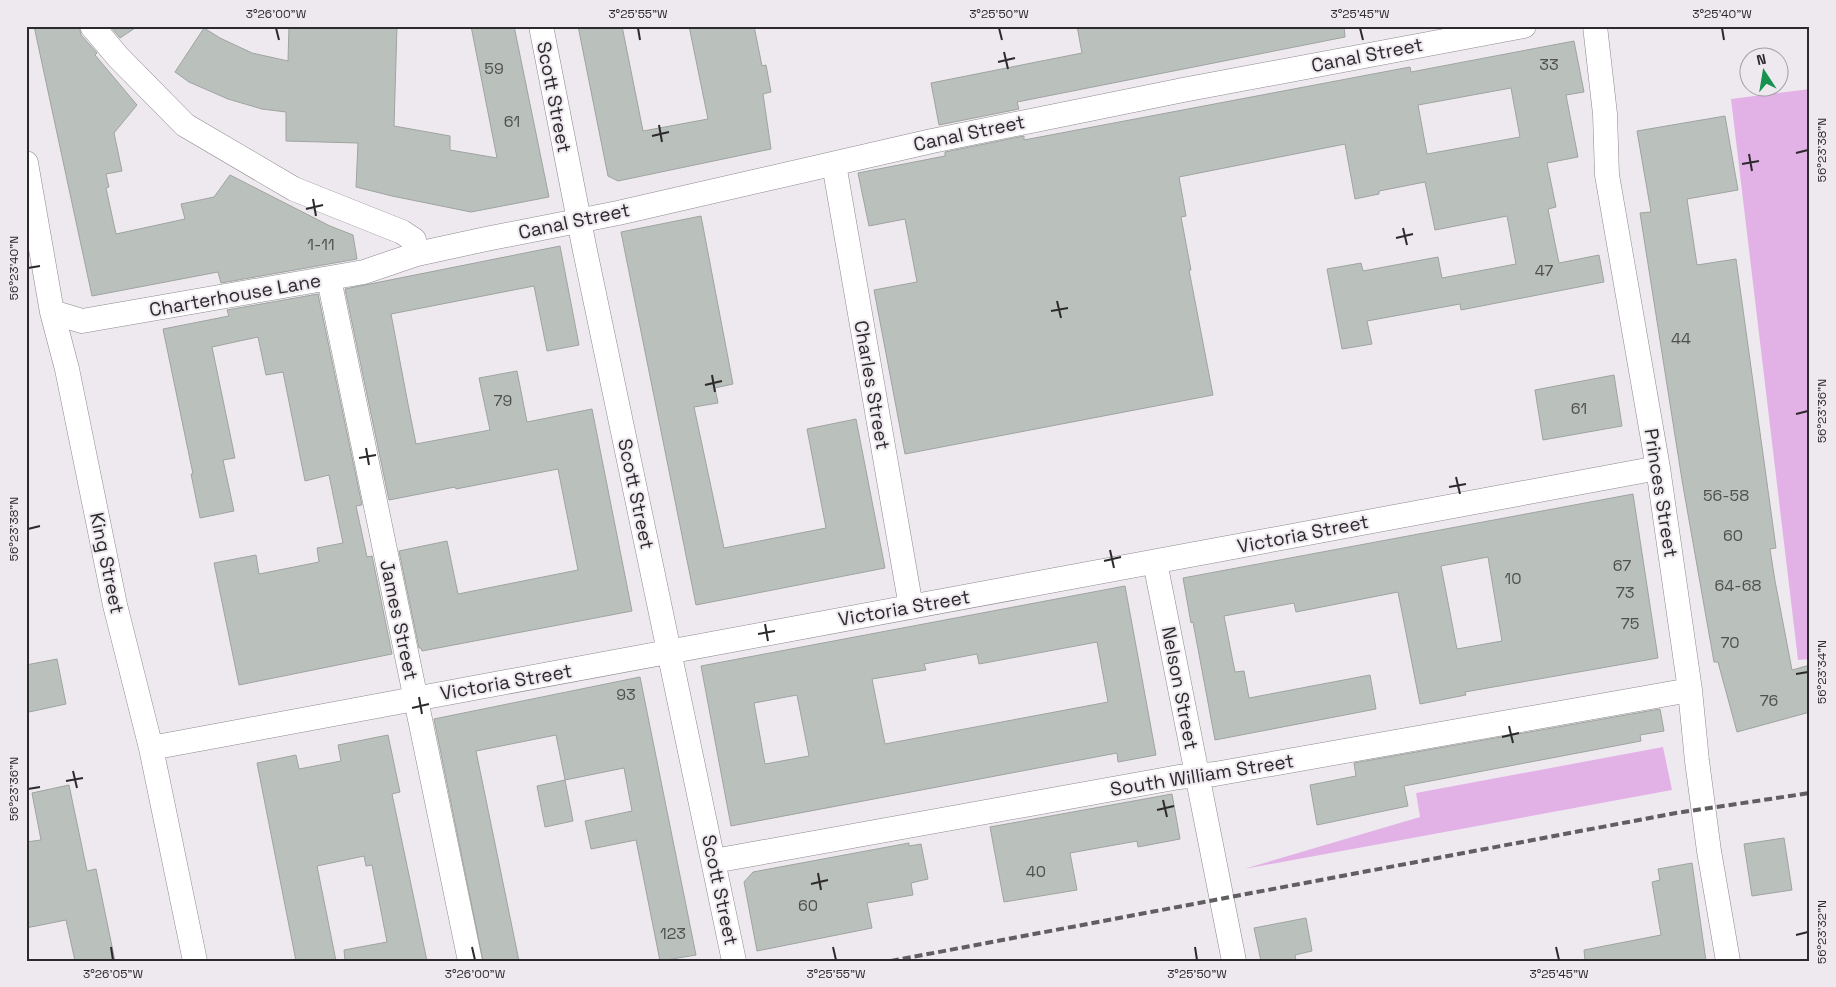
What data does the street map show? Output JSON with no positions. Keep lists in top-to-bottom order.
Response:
{
  "streets": {
    "street": [
      "Canal Street",
      "Scott Street",
      "Charterhouse Lane",
      "Charles Street",
      "Princes Street",
      "Victoria Street",
      "King Street",
      "James Street",
      "Nelson Street",
      "South William Street"
    ]
  },
  "crossings": [
    ["Canal Street", "Scott Street"],
    ["Canal Street", "Charterhouse Lane"],
    ["Canal Street", "Charles Street"],
    ["Scott Street", "Victoria Street"],
    ["Scott Street", "South William Street"],
    ["Charterhouse Lane", "King Street"],
    ["Charterhouse Lane", "James Street"],
    ["Charles Street", "Victoria Street"],
    ["Princes Street", "Victoria Street"],
    ["Princes Street", "South William Street"],
    ["Victoria Street", "King Street"],
    ["Victoria Street", "James Street"],
    ["Victoria Street", "Nelson Street"],
    ["Nelson Street", "South William Street"]
  ],
  "house_numbers": [
    "33",
    "59",
    "61",
    "1-11",
    "47",
    "44",
    "79",
    "61",
    "56-58",
    "60",
    "67",
    "10",
    "64-68",
    "73",
    "75",
    "70",
    "93",
    "76",
    "40",
    "60",
    "123"
  ],
  "north": "top",
  "coordinates": [
    "3°26'00\"W",
    "3°25'55\"W",
    "3°25'50\"W",
    "3°25'45\"W",
    "3°25'40\"W",
    "56°23'38\"N",
    "56°23'40\"N",
    "56°23'36\"N",
    "56°23'34\"N",
    "56°23'32\"N",
    "3°26'05\"W"
  ]
}
